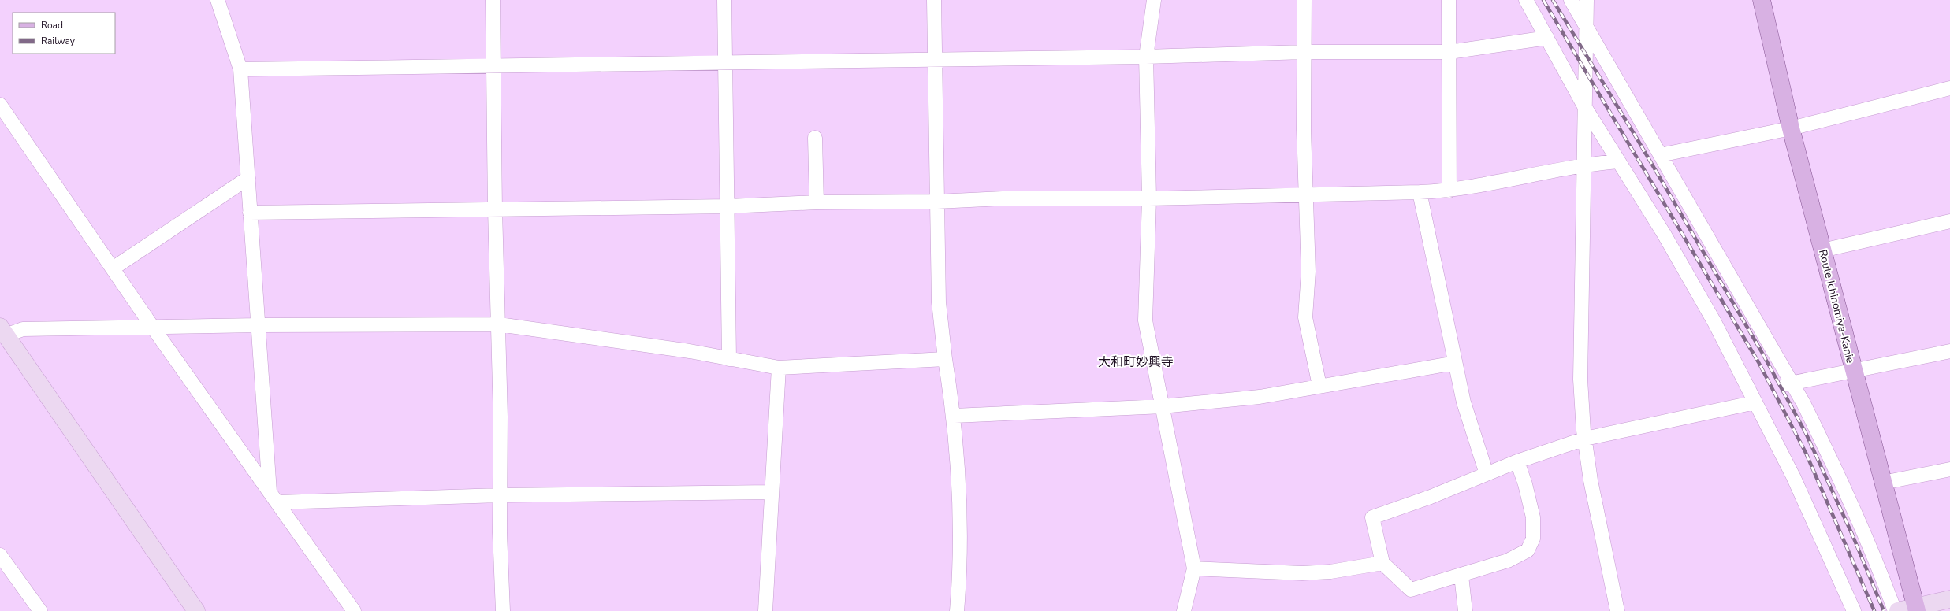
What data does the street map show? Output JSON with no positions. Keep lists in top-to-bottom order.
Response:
{
  "streets": {
    "main road": ["Route Ichinomiya-Kanie"]
  },
  "districts": ["大和町妙興寺"],
  "legend": ["Road", "Railway"]
}
